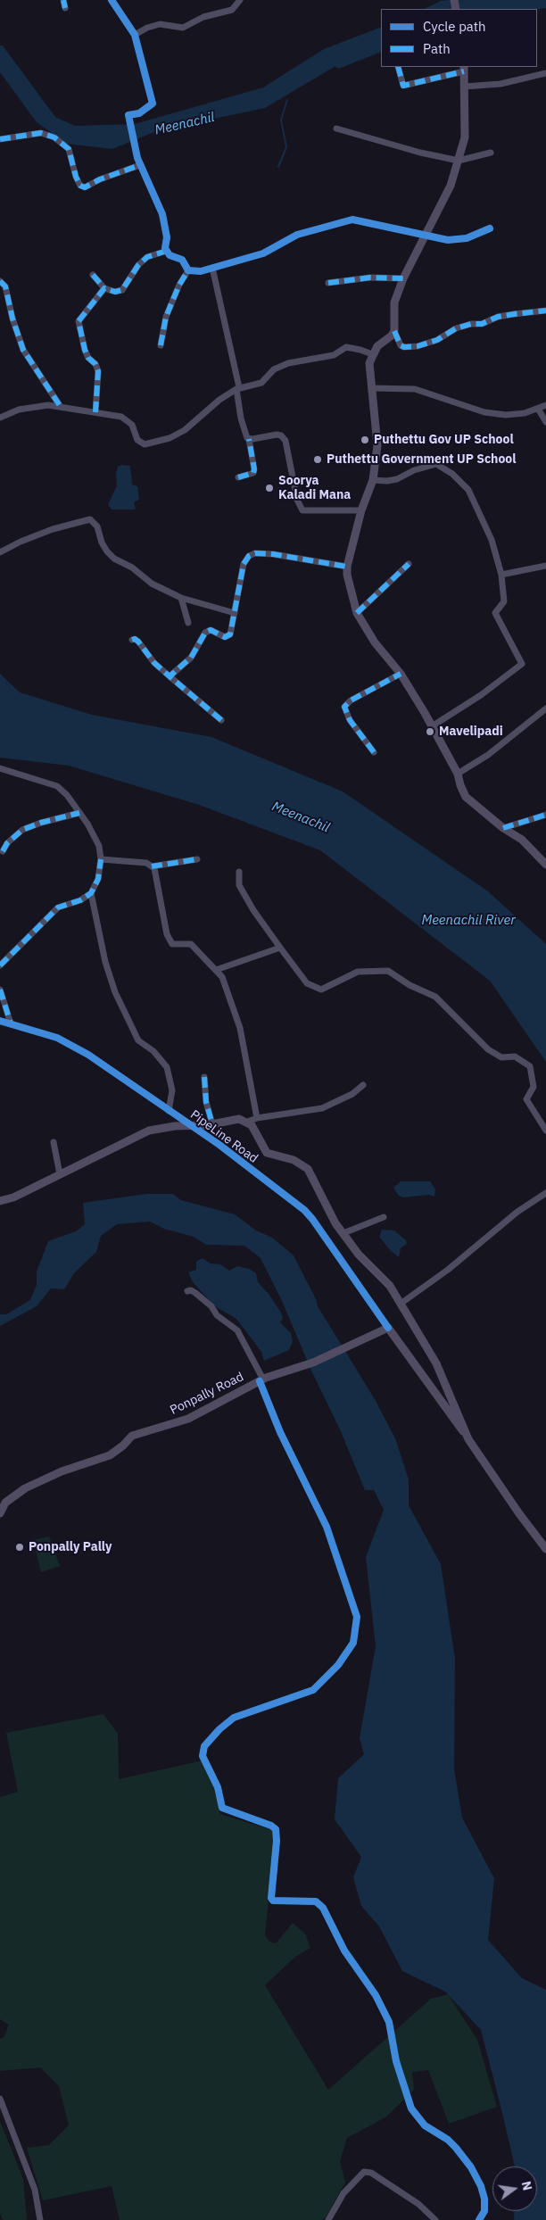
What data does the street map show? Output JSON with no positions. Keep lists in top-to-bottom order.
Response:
{
  "streets": {
    "main road": ["PipeLine Road", "Ponpally Road"]
  },
  "crossings": [
    ["PipeLine Road", "Ponpally Road"]
  ],
  "water": ["Meenachil", "Meenachil River"],
  "places": [
    "Puthettu Gov UP School",
    "Puthettu Government UP School",
    "Soorya Kaladi Mana",
    "Mavelipadi",
    "Ponpally Pally"
  ],
  "legend": ["Cycle path", "Path"],
  "north": "right"
}
